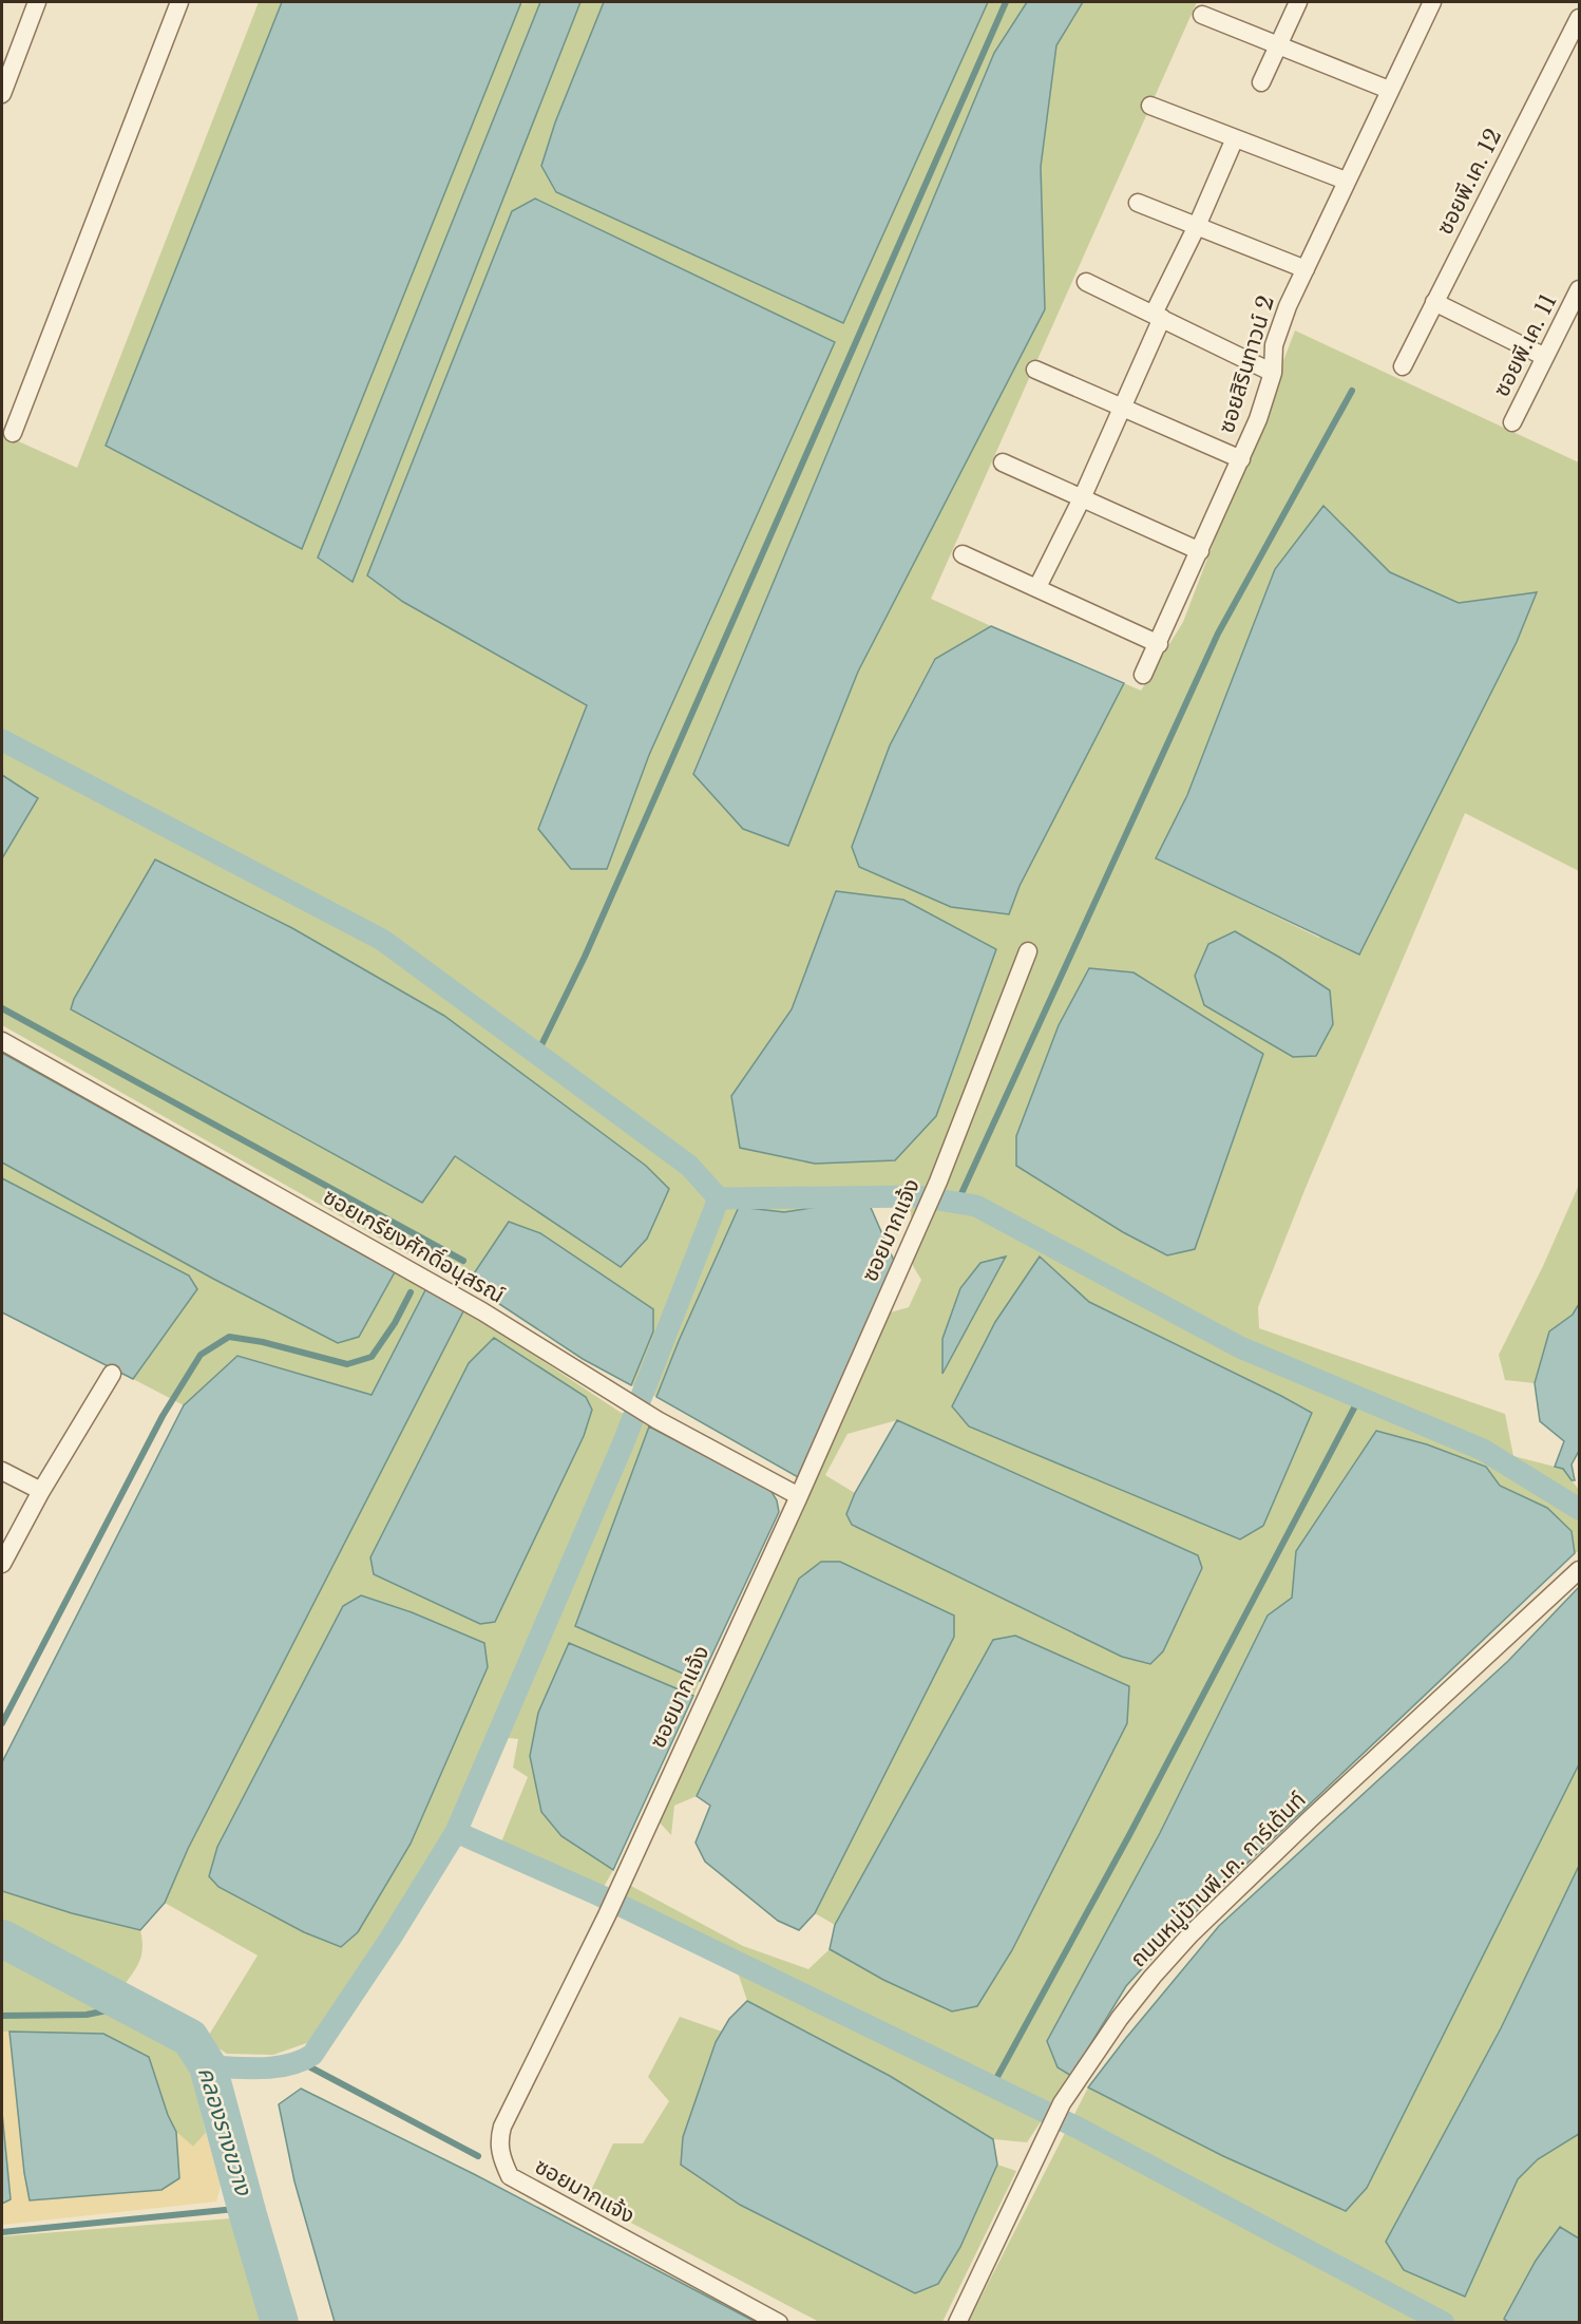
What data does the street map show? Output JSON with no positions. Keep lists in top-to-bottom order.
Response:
{
  "streets": {
    "street": [
      "ซอยพี.เค. 12",
      "ซอยพี.เค. 11",
      "ซอยสิรินทาวน์ 2",
      "ซอยมากแจ้ง",
      "ซอยเกรียงศักดิ์อนุสรณ์",
      "ถนนหมู่บ้านพี.เค. การ์เด้นท์"
    ]
  },
  "crossings": [
    ["ซอยมากแจ้ง", "ซอยเกรียงศักดิ์อนุสรณ์"]
  ],
  "water": ["คลองรางขวาง"]
}
